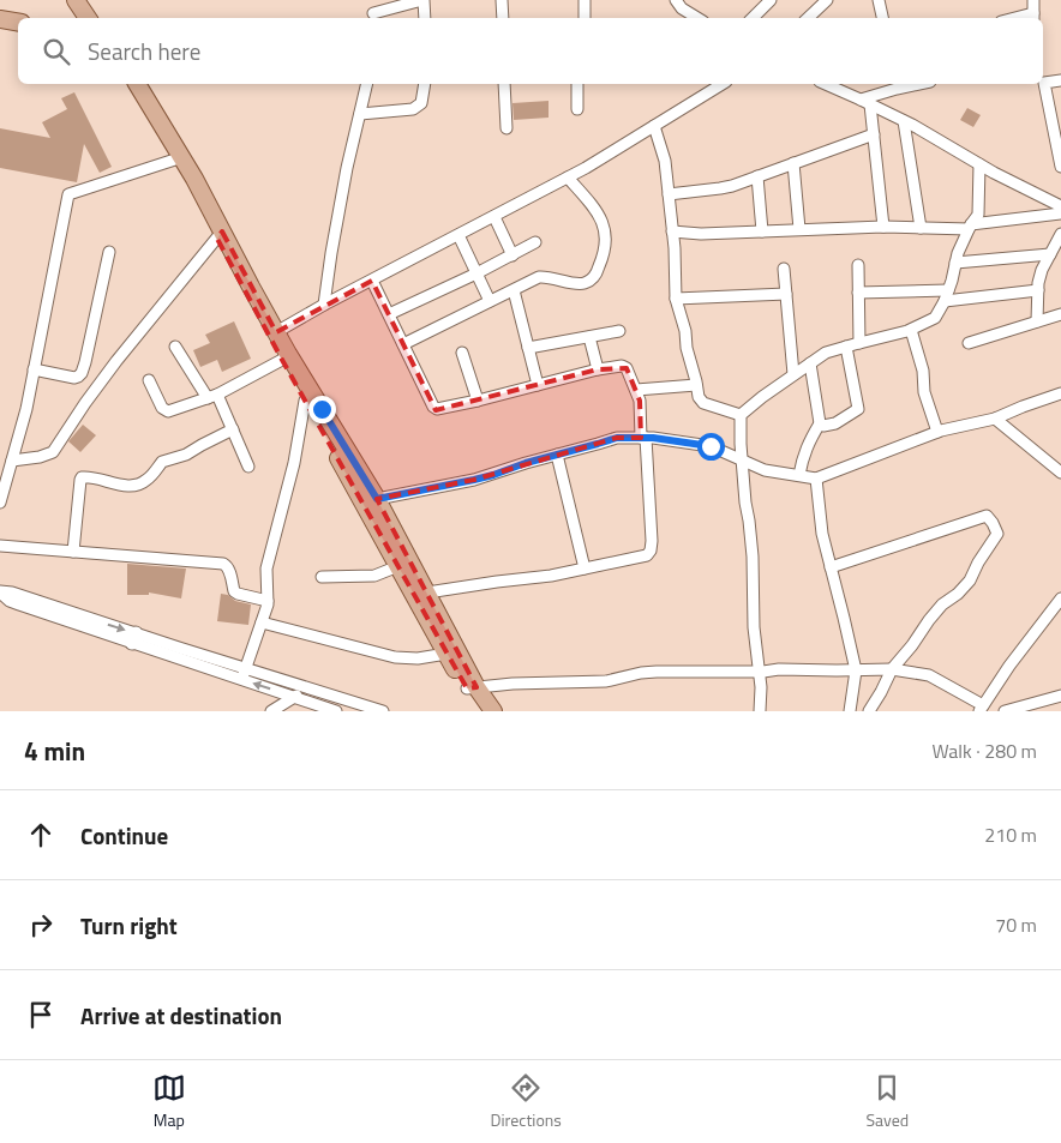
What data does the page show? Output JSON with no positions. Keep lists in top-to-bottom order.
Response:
{
  "page": {
    "search": "Search here",
    "heading": ["4 min", "Walk · 280 m"],
    "list": [
      ["Continue", "210 m"],
      ["Turn right", "70 m"],
      "Arrive at destination"
    ],
    "nav": ["Map", "Directions", "Saved"]
  }
}
